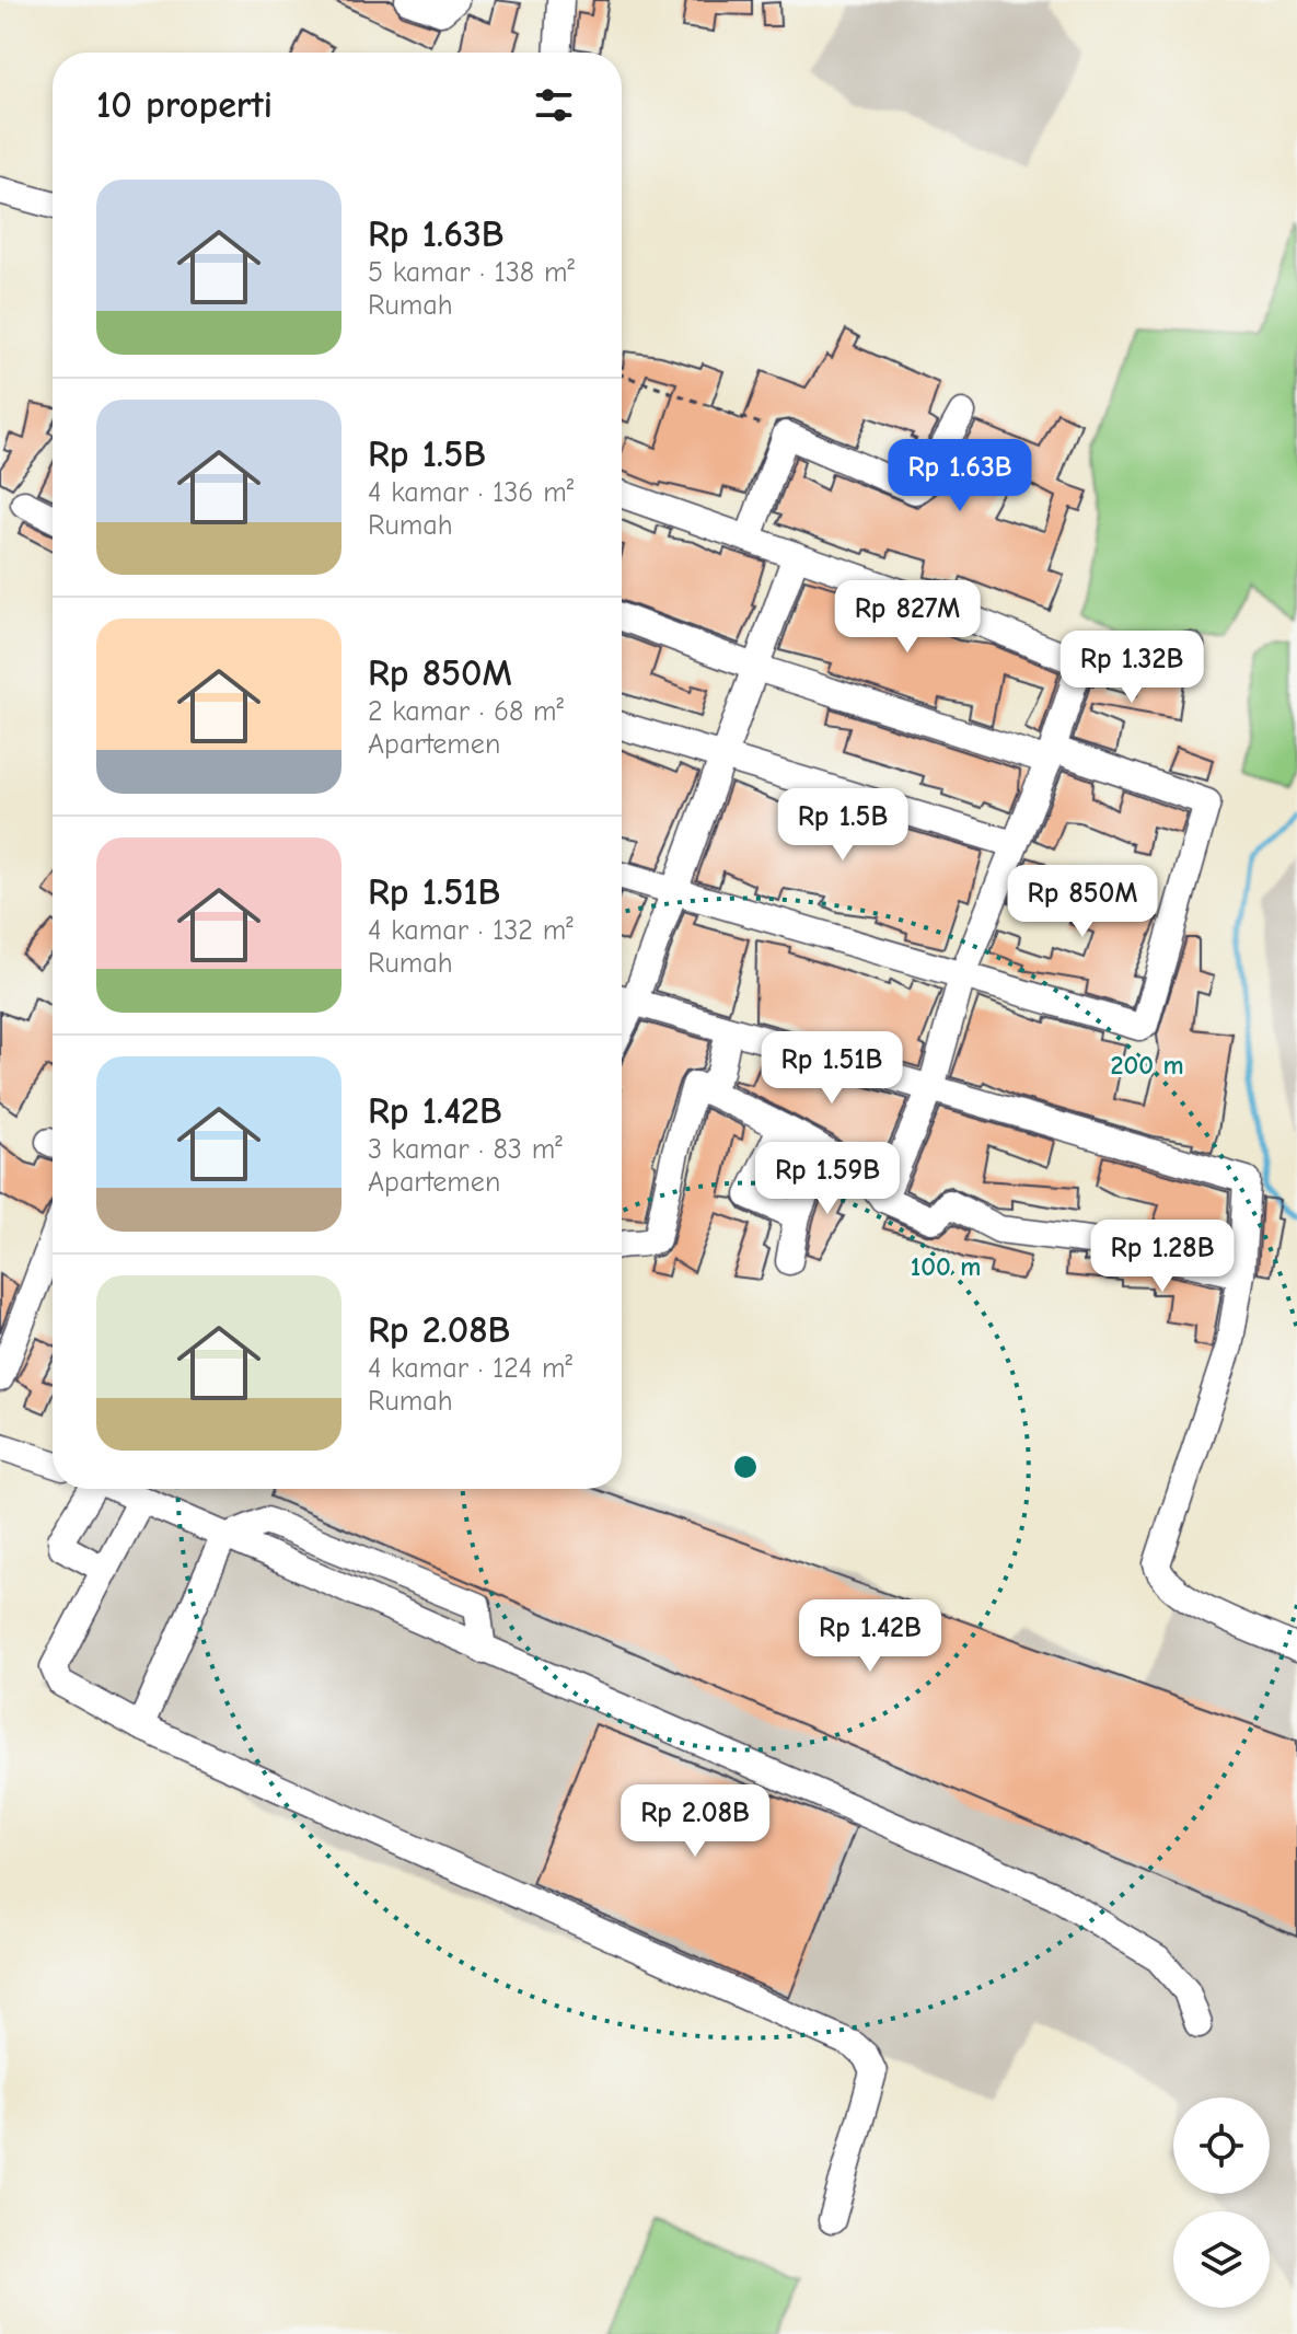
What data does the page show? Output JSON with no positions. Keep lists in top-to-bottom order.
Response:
{
  "page": {
    "heading": "10 properti",
    "list": [
      {
        "name": "Rp 1.63B",
        "note": "5 kamar · 138 m² · Rumah"
      },
      {
        "name": "Rp 1.5B",
        "note": "4 kamar · 136 m² · Rumah"
      },
      {
        "name": "Rp 850M",
        "note": "2 kamar · 68 m² · Apartemen"
      },
      {
        "name": "Rp 1.51B",
        "note": "4 kamar · 132 m² · Rumah"
      },
      {
        "name": "Rp 1.42B",
        "note": "3 kamar · 83 m² · Apartemen"
      },
      {
        "name": "Rp 2.08B",
        "note": "4 kamar · 124 m² · Rumah"
      }
    ],
    "price": [
      "Rp 1.63B",
      "Rp 827M",
      "Rp 1.32B",
      "Rp 1.5B",
      "Rp 850M",
      "Rp 1.51B",
      "Rp 1.59B",
      "Rp 1.28B",
      "Rp 1.42B",
      "Rp 2.08B"
    ]
  },
  "rings": ["200 m", "100 m"]
}
